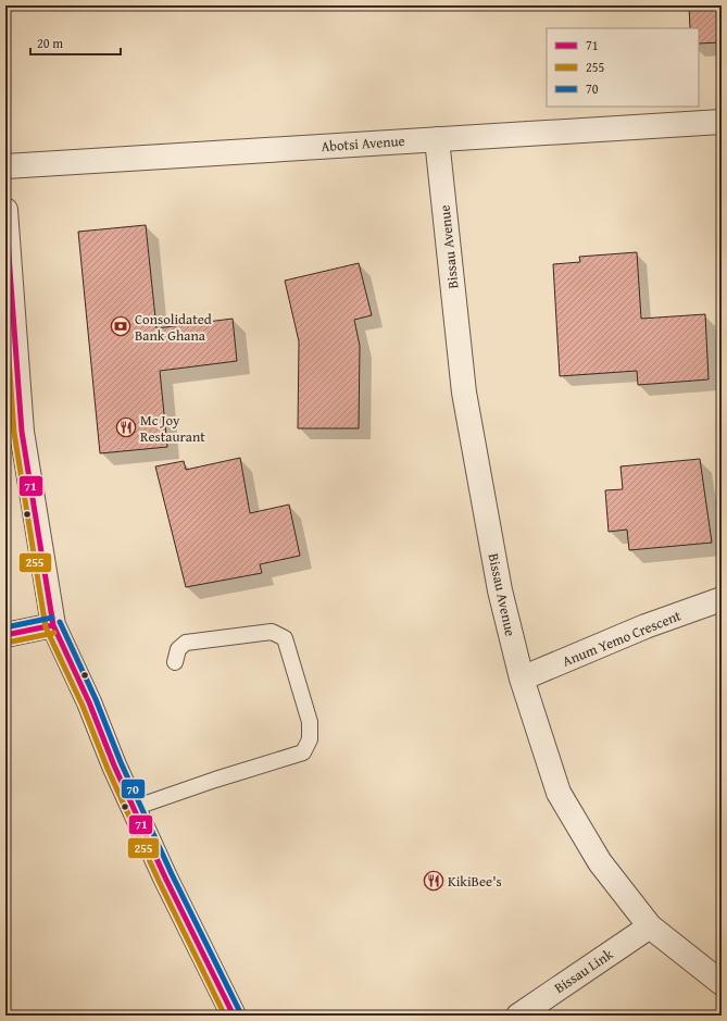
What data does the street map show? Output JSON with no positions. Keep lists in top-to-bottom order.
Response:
{
  "streets": {
    "street": [
      "Abotsi Avenue",
      "Bissau Avenue",
      "Anum Yemo Crescent",
      "Bissau Link"
    ]
  },
  "crossings": [
    ["Abotsi Avenue", "Bissau Avenue"],
    ["Bissau Avenue", "Anum Yemo Crescent"],
    ["Bissau Avenue", "Bissau Link"]
  ],
  "places": {
    "bank": ["Consolidated Bank Ghana"],
    "restaurant": ["Mc Joy Restaurant", "KikiBee's"]
  },
  "lines": ["transit line 71", "transit line 255", "transit line 70"],
  "legend": ["71", "255", "70"],
  "scale_bar": "20 m"
}
